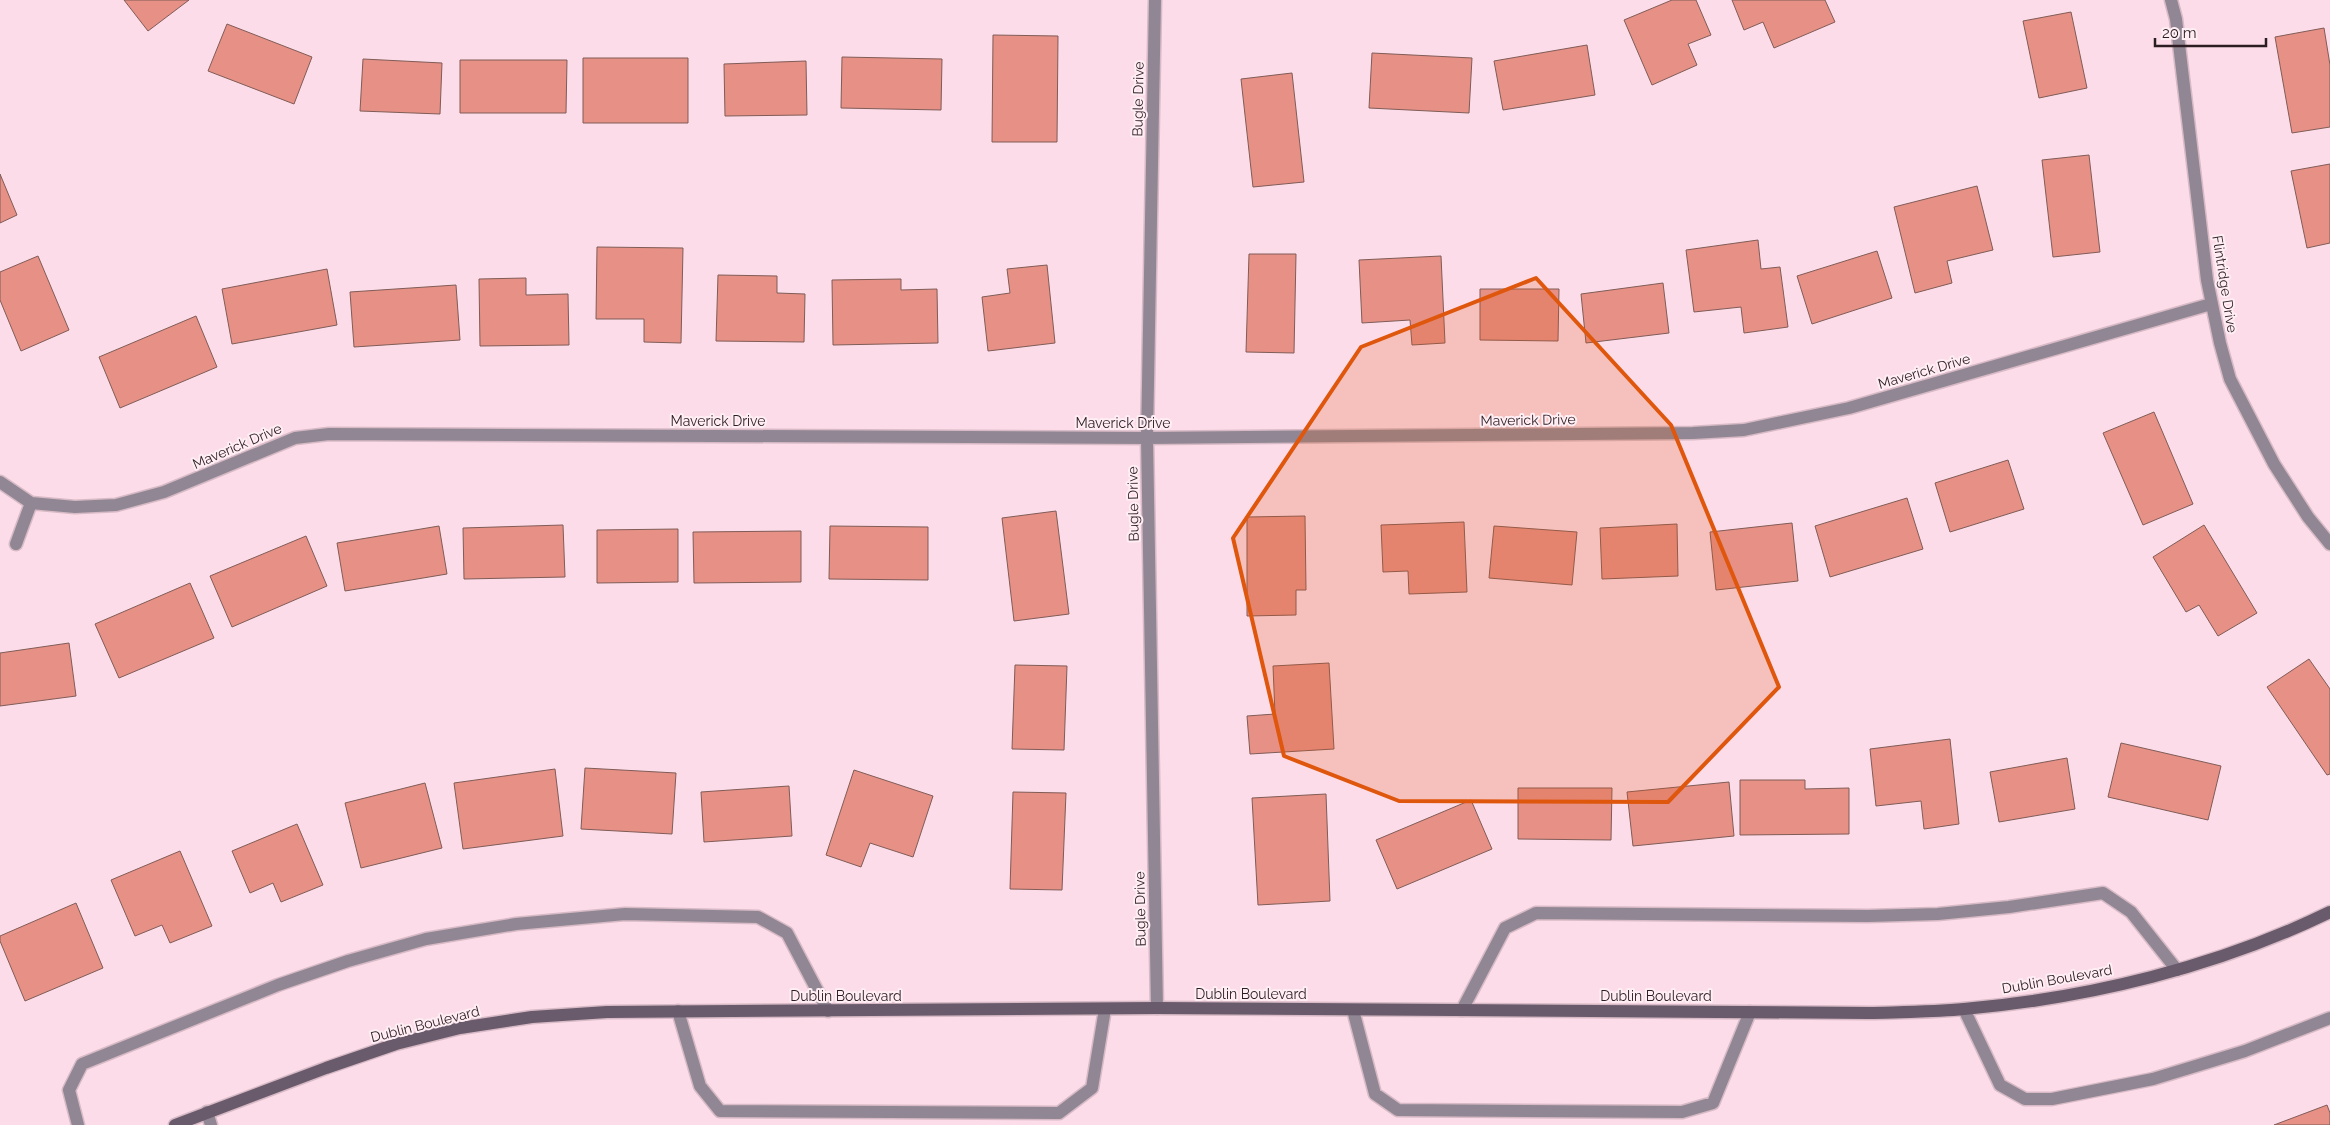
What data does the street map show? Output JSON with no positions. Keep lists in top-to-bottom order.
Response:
{
  "streets": {
    "main road": ["Dublin Boulevard"],
    "street": ["Bugle Drive", "Flintridge Drive", "Maverick Drive"]
  },
  "crossings": [
    ["Bugle Drive", "Maverick Drive"],
    ["Bugle Drive", "Dublin Boulevard"],
    ["Flintridge Drive", "Maverick Drive"]
  ],
  "scale_bar": "20 m"
}
